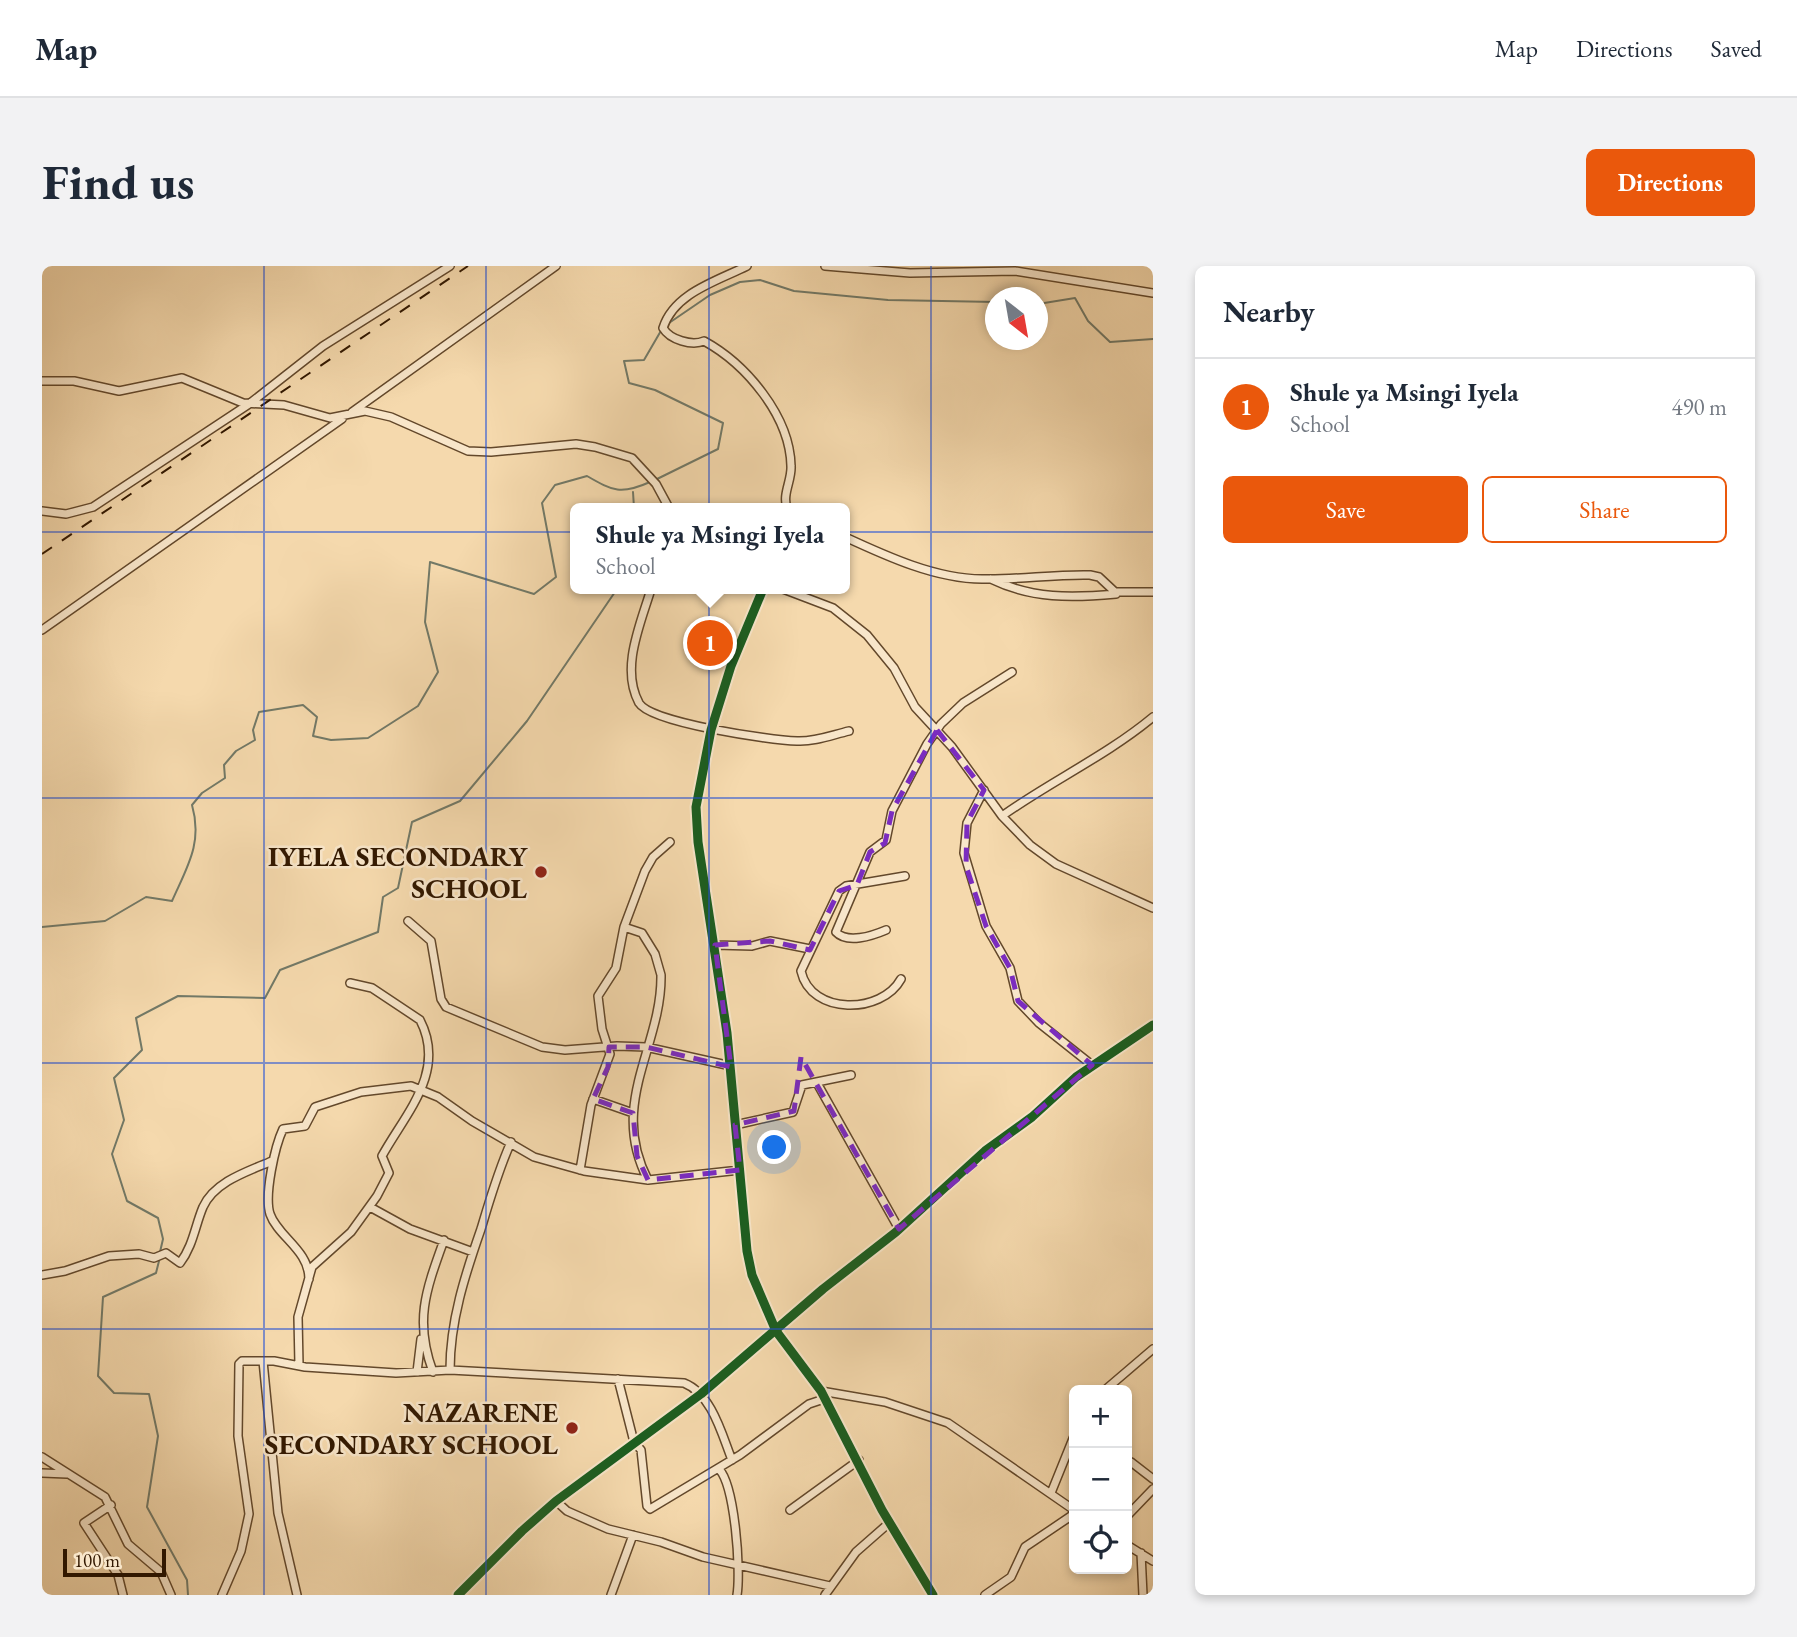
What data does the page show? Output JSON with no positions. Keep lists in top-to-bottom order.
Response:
{
  "places": ["IYELA SECONDARY SCHOOL", "NAZARENE SECONDARY SCHOOL"],
  "scale_bar": "100 m",
  "north": "bottom right",
  "page": {
    "header": "Map",
    "nav": ["Map", "Directions", "Saved"],
    "buttons": [
      "Directions",
      ["Save", "Share"]
    ],
    "title": "Find us",
    "heading": "Nearby",
    "list": [
      {
        "mark": "1",
        "name": "Shule ya Msingi Iyela",
        "note": "School",
        "value": "490 m"
      }
    ],
    "popup": ["Shule ya Msingi Iyela", "School"],
    "pins": "1",
    "map_buttons": ["+", "−"],
    "scale": "100 m"
  }
}
